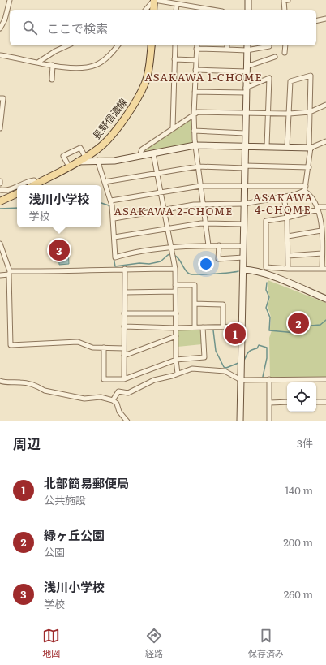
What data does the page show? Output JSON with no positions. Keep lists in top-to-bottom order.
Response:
{
  "streets": {
    "main road": ["長野信濃線"]
  },
  "districts": ["ASAKAWA 1-CHOME", "ASAKAWA 4-CHOME", "ASAKAWA 2-CHOME"],
  "page": {
    "search": "ここで検索",
    "popup": ["浅川小学校", "学校"],
    "pins": ["3", "2", "1"],
    "heading": ["周辺", "3件"],
    "list": [
      {
        "mark": "1",
        "name": "北部簡易郵便局",
        "note": "公共施設",
        "value": "140 m"
      },
      {
        "mark": "2",
        "name": "緑ヶ丘公園",
        "note": "公園",
        "value": "200 m"
      },
      {
        "mark": "3",
        "name": "浅川小学校",
        "note": "学校",
        "value": "260 m"
      }
    ],
    "nav": ["地図", "経路", "保存済み"]
  }
}
